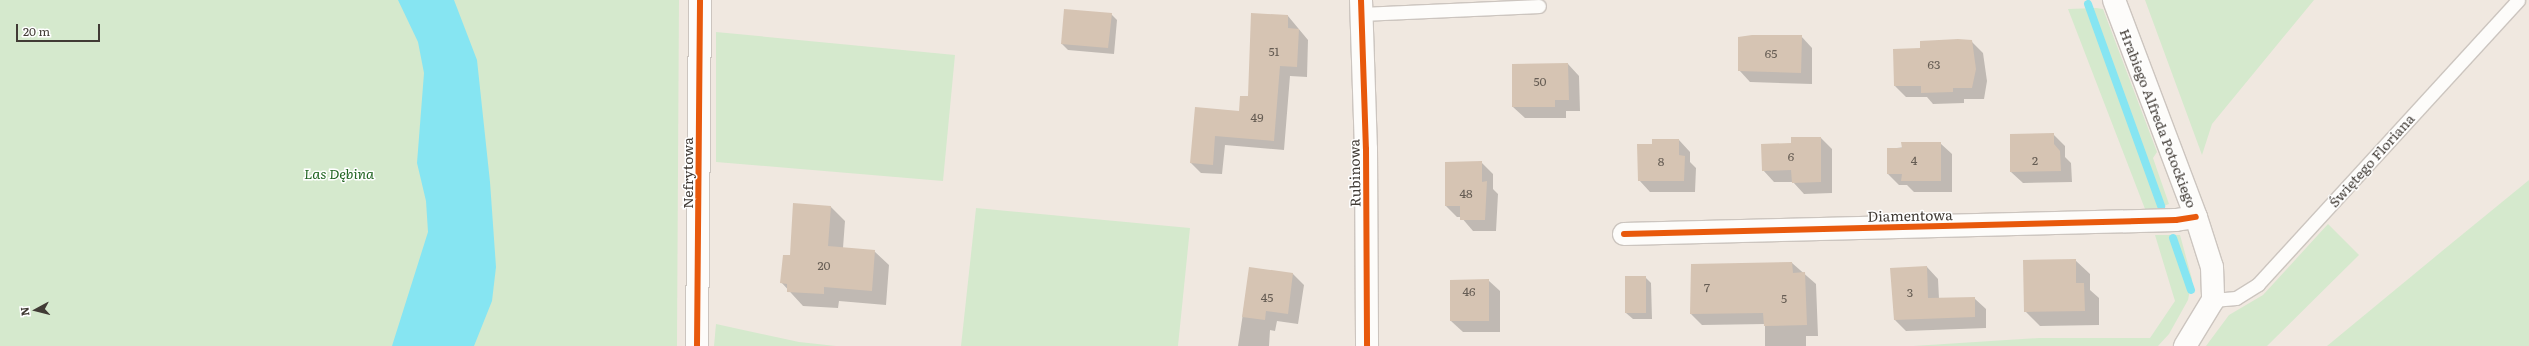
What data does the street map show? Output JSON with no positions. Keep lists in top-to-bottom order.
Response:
{
  "streets": {
    "street": [
      "Hrabiego Alfreda Potockiego",
      "Nefrytowa",
      "Rubinowa",
      "Diamentowa"
    ],
    "lane": ["Świętego Floriana"]
  },
  "crossings": [
    ["Hrabiego Alfreda Potockiego", "Świętego Floriana"],
    ["Hrabiego Alfreda Potockiego", "Diamentowa"]
  ],
  "parks": ["Las Dębina"],
  "house_numbers": [
    "51",
    "65",
    "63",
    "50",
    "49",
    "6",
    "4",
    "2",
    "8",
    "48",
    "20",
    "7",
    "46",
    "3",
    "45",
    "5"
  ],
  "scale_bar": "20 m",
  "north": "left"
}
